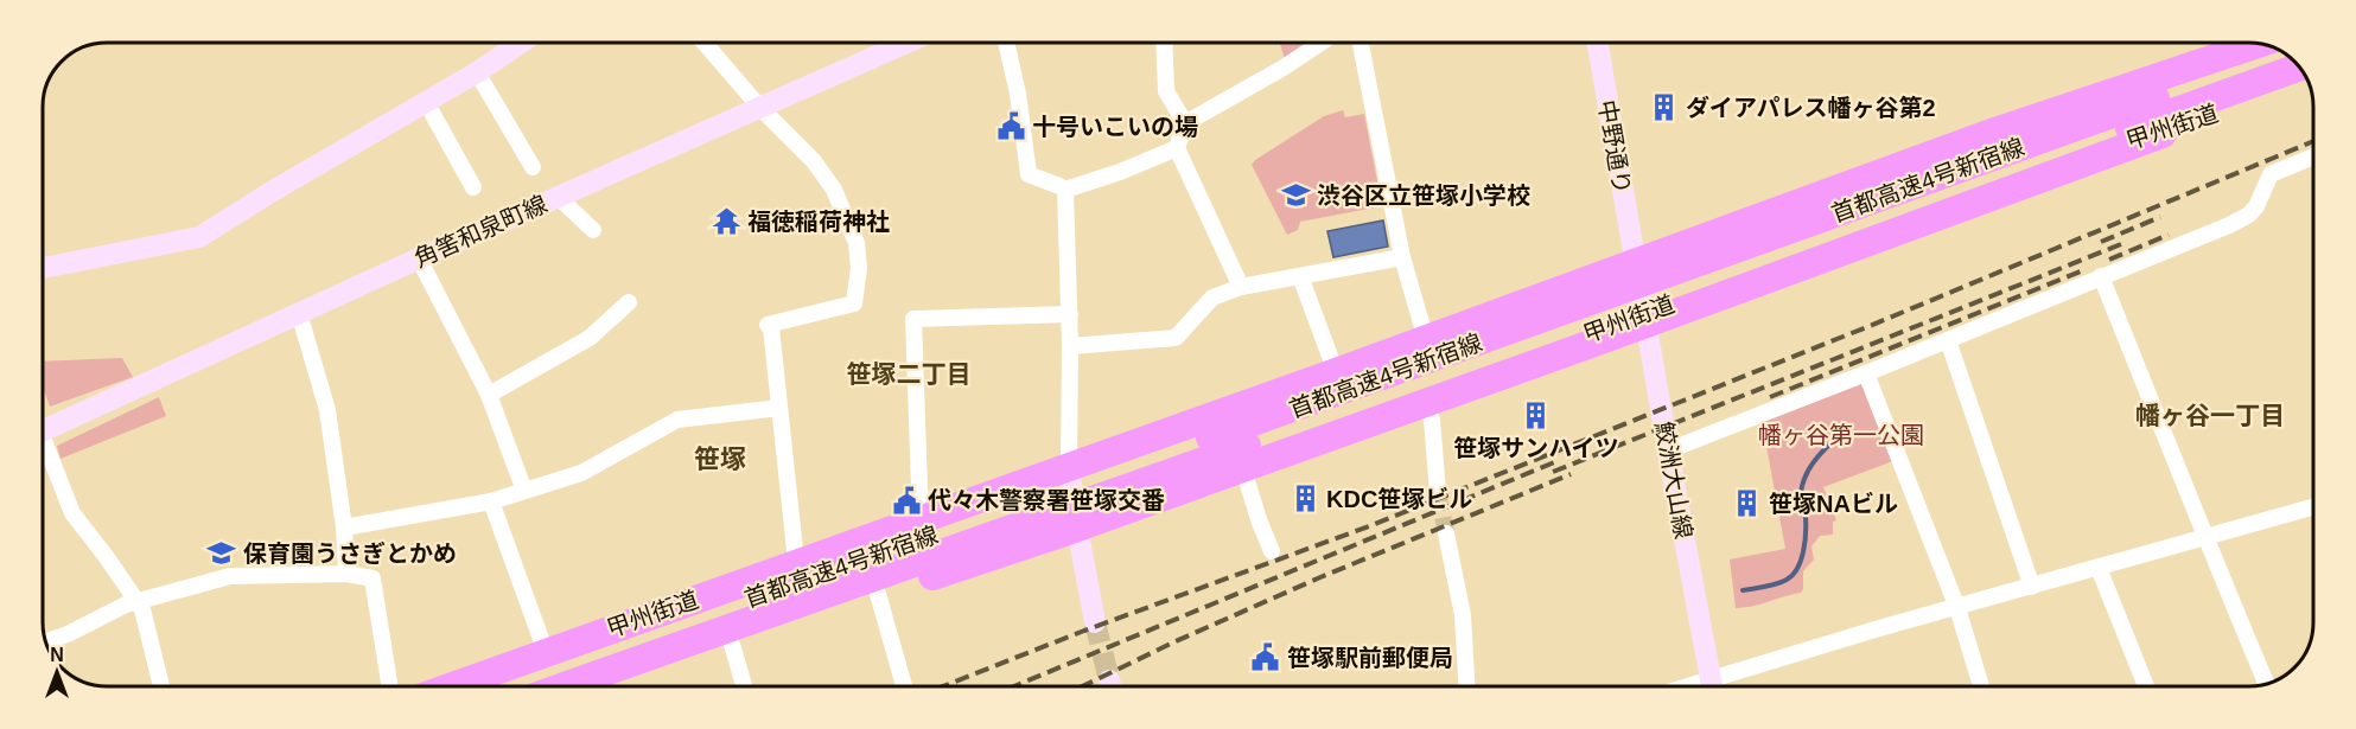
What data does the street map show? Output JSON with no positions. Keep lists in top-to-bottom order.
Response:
{
  "streets": {
    "highway": ["甲州街道", "首都高速4号新宿線"],
    "main road": ["中野通り", "角筈和泉町線", "鮫洲大山線"]
  },
  "crossings": [
    ["中野通り", "鮫洲大山線"]
  ],
  "districts": ["笹塚二丁目", "幡ヶ谷一丁目", "笹塚"],
  "parks": ["幡ヶ谷第一公園"],
  "places": {
    "building": [
      "ダイアパレス幡ヶ谷第2",
      "笹塚サンハイツ",
      "KDC笹塚ビル",
      "笹塚NAビル"
    ],
    "public building": ["十号いこいの場", "代々木警察署笹塚交番", "笹塚駅前郵便局"],
    "school or university": ["渋谷区立笹塚小学校", "保育園うさぎとかめ"],
    "temple": ["福徳稲荷神社"]
  },
  "north": "top"
}
